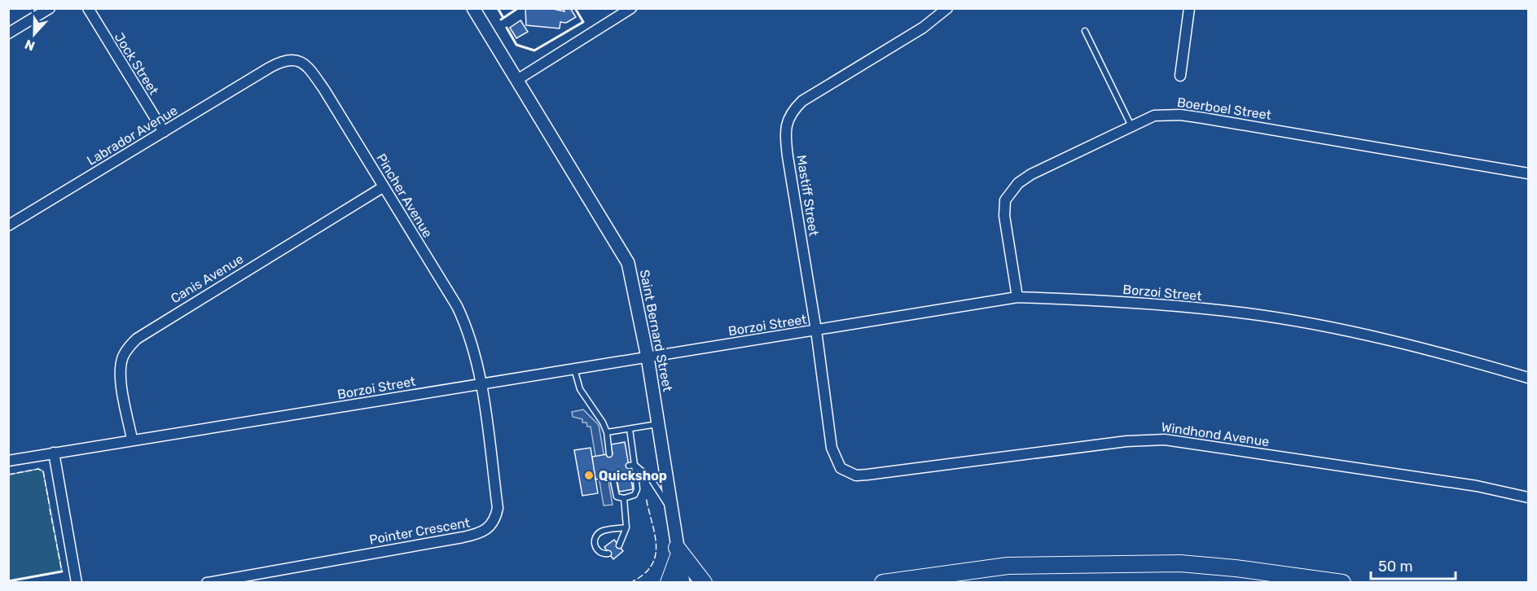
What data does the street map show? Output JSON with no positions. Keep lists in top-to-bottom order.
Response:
{
  "streets": {
    "street": [
      "Jock Street",
      "Boerboel Street",
      "Labrador Avenue",
      "Pincher Avenue",
      "Mastiff Street",
      "Canis Avenue",
      "Borzoi Street",
      "Saint Bernard Street",
      "Windhond Avenue",
      "Pointer Crescent"
    ]
  },
  "crossings": [
    ["Jock Street", "Labrador Avenue"],
    ["Boerboel Street", "Borzoi Street"],
    ["Labrador Avenue", "Pincher Avenue"],
    ["Pincher Avenue", "Canis Avenue"],
    ["Pincher Avenue", "Borzoi Street"],
    ["Pincher Avenue", "Pointer Crescent"],
    ["Mastiff Street", "Borzoi Street"],
    ["Mastiff Street", "Windhond Avenue"],
    ["Canis Avenue", "Borzoi Street"],
    ["Borzoi Street", "Saint Bernard Street"],
    ["Borzoi Street", "Pointer Crescent"]
  ],
  "places": ["Quickshop"],
  "scale_bar": "50 m",
  "north": "bottom"
}
